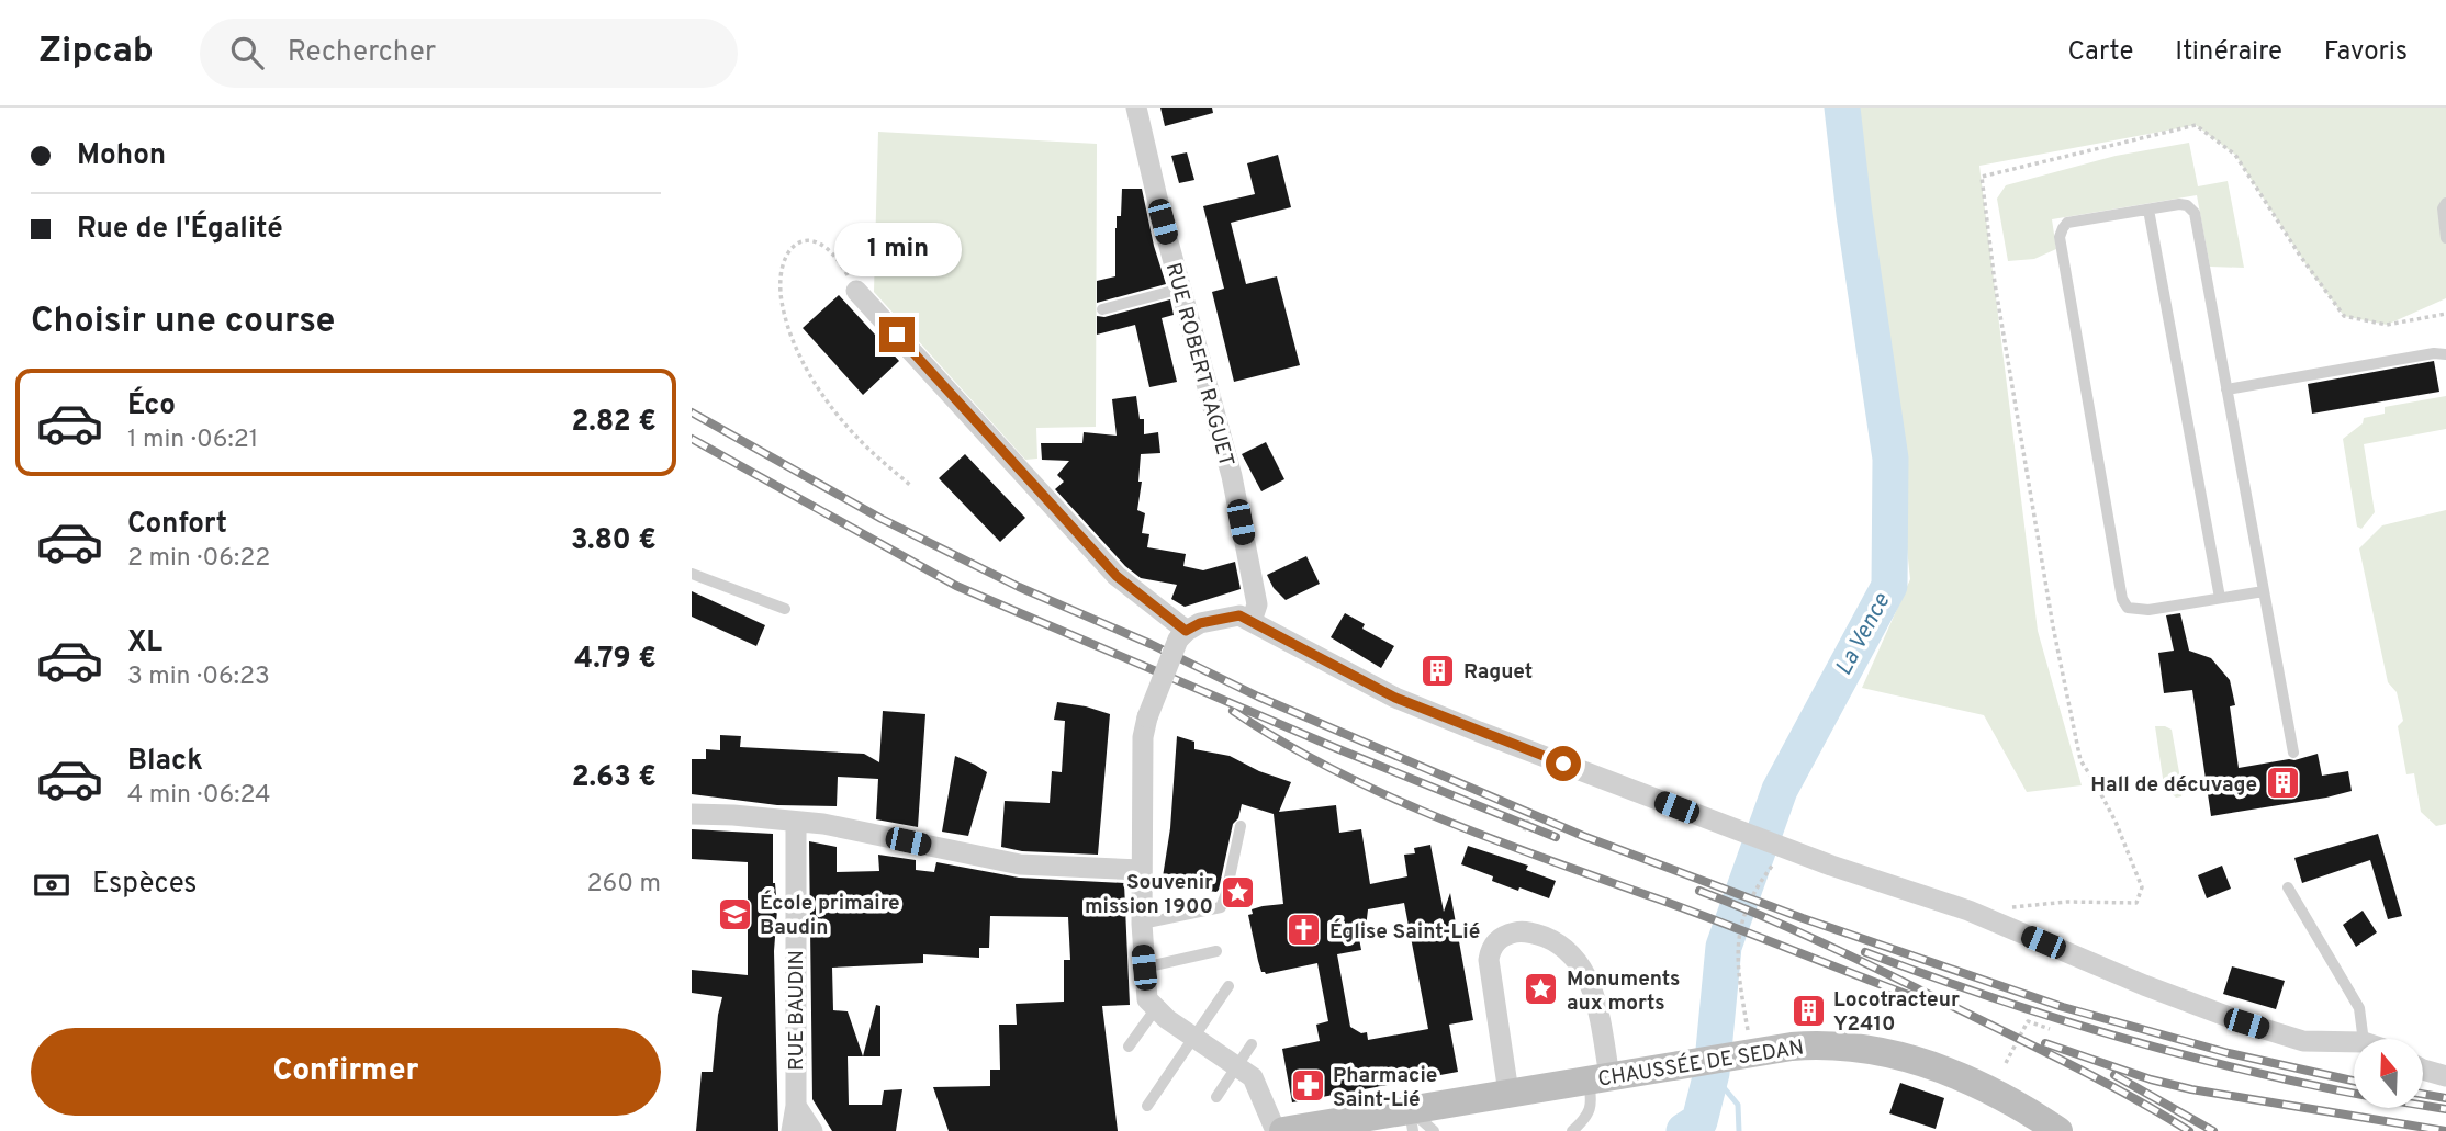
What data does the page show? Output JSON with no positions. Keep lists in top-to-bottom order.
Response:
{
  "streets": {
    "main road": ["CHAUSSÉE DE SEDAN"],
    "street": ["RUE ROBERT RAGUET", "RUE BAUDIN"]
  },
  "water": ["La Vence"],
  "places": {
    "building": ["Raguet", "Hall de décuvage", "Locotracteur Y2410"],
    "place": ["Souvenir mission 1900", "Monuments aux morts"],
    "school or university": ["École primaire Baudin"],
    "church": ["Église Saint-Lié"],
    "pharmacy": ["Pharmacie Saint-Lié"]
  },
  "north": "top",
  "page": {
    "header": "Zipcab",
    "search": "Rechercher",
    "nav": ["Carte", "Itinéraire", "Favoris"],
    "banner": ["Mohon", "Rue de l'Égalité"],
    "bubble": "1 min",
    "heading": "Choisir une course",
    "list": [
      {
        "name": "Éco",
        "note": "1 min · 06:21",
        "value": "2.82 €"
      },
      {
        "name": "Confort",
        "note": "2 min · 06:22",
        "value": "3.80 €"
      },
      {
        "name": "XL",
        "note": "3 min · 06:23",
        "value": "4.79 €"
      },
      {
        "name": "Black",
        "note": "4 min · 06:24",
        "value": "2.63 €"
      }
    ],
    "pay": ["Espèces", "260 m"],
    "buttons": "Confirmer"
  }
}
